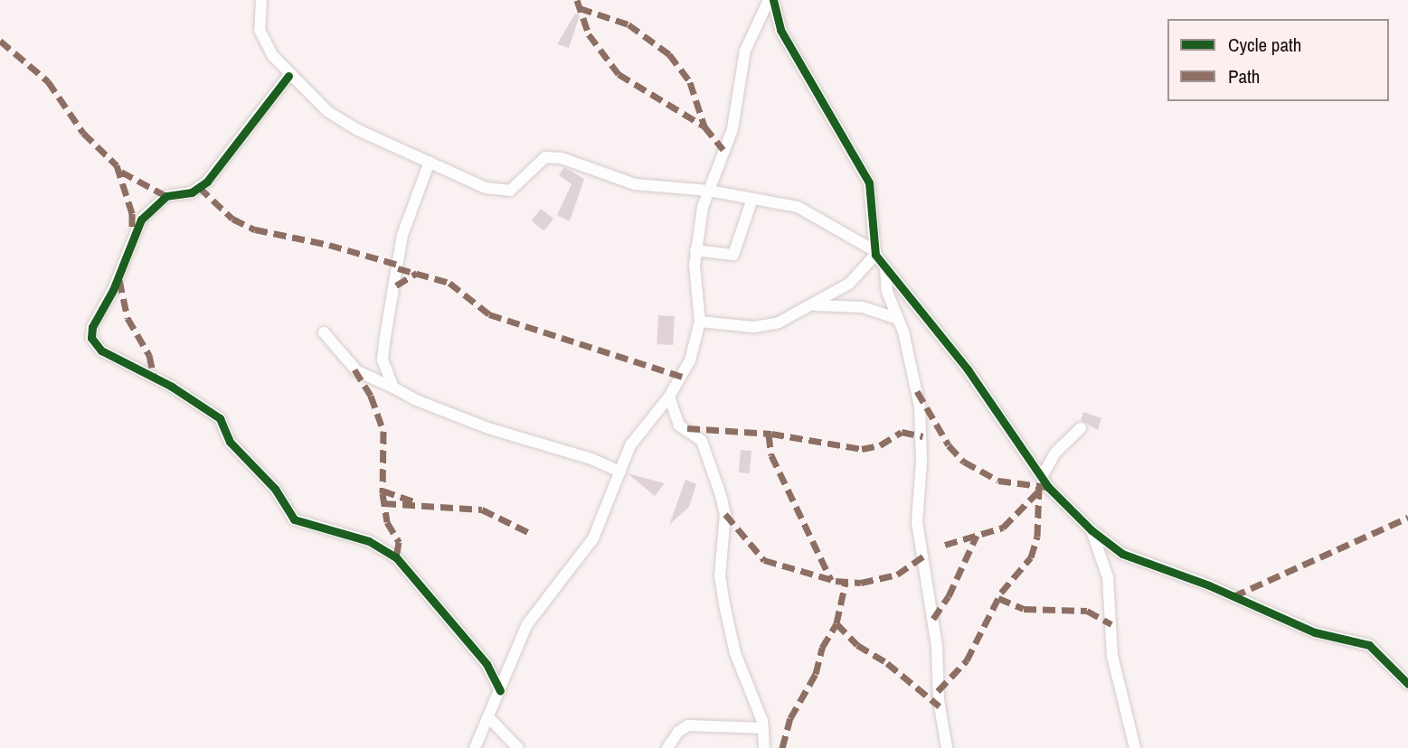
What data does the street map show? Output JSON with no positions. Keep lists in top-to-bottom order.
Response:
{
  "legend": ["Cycle path", "Path"]
}
